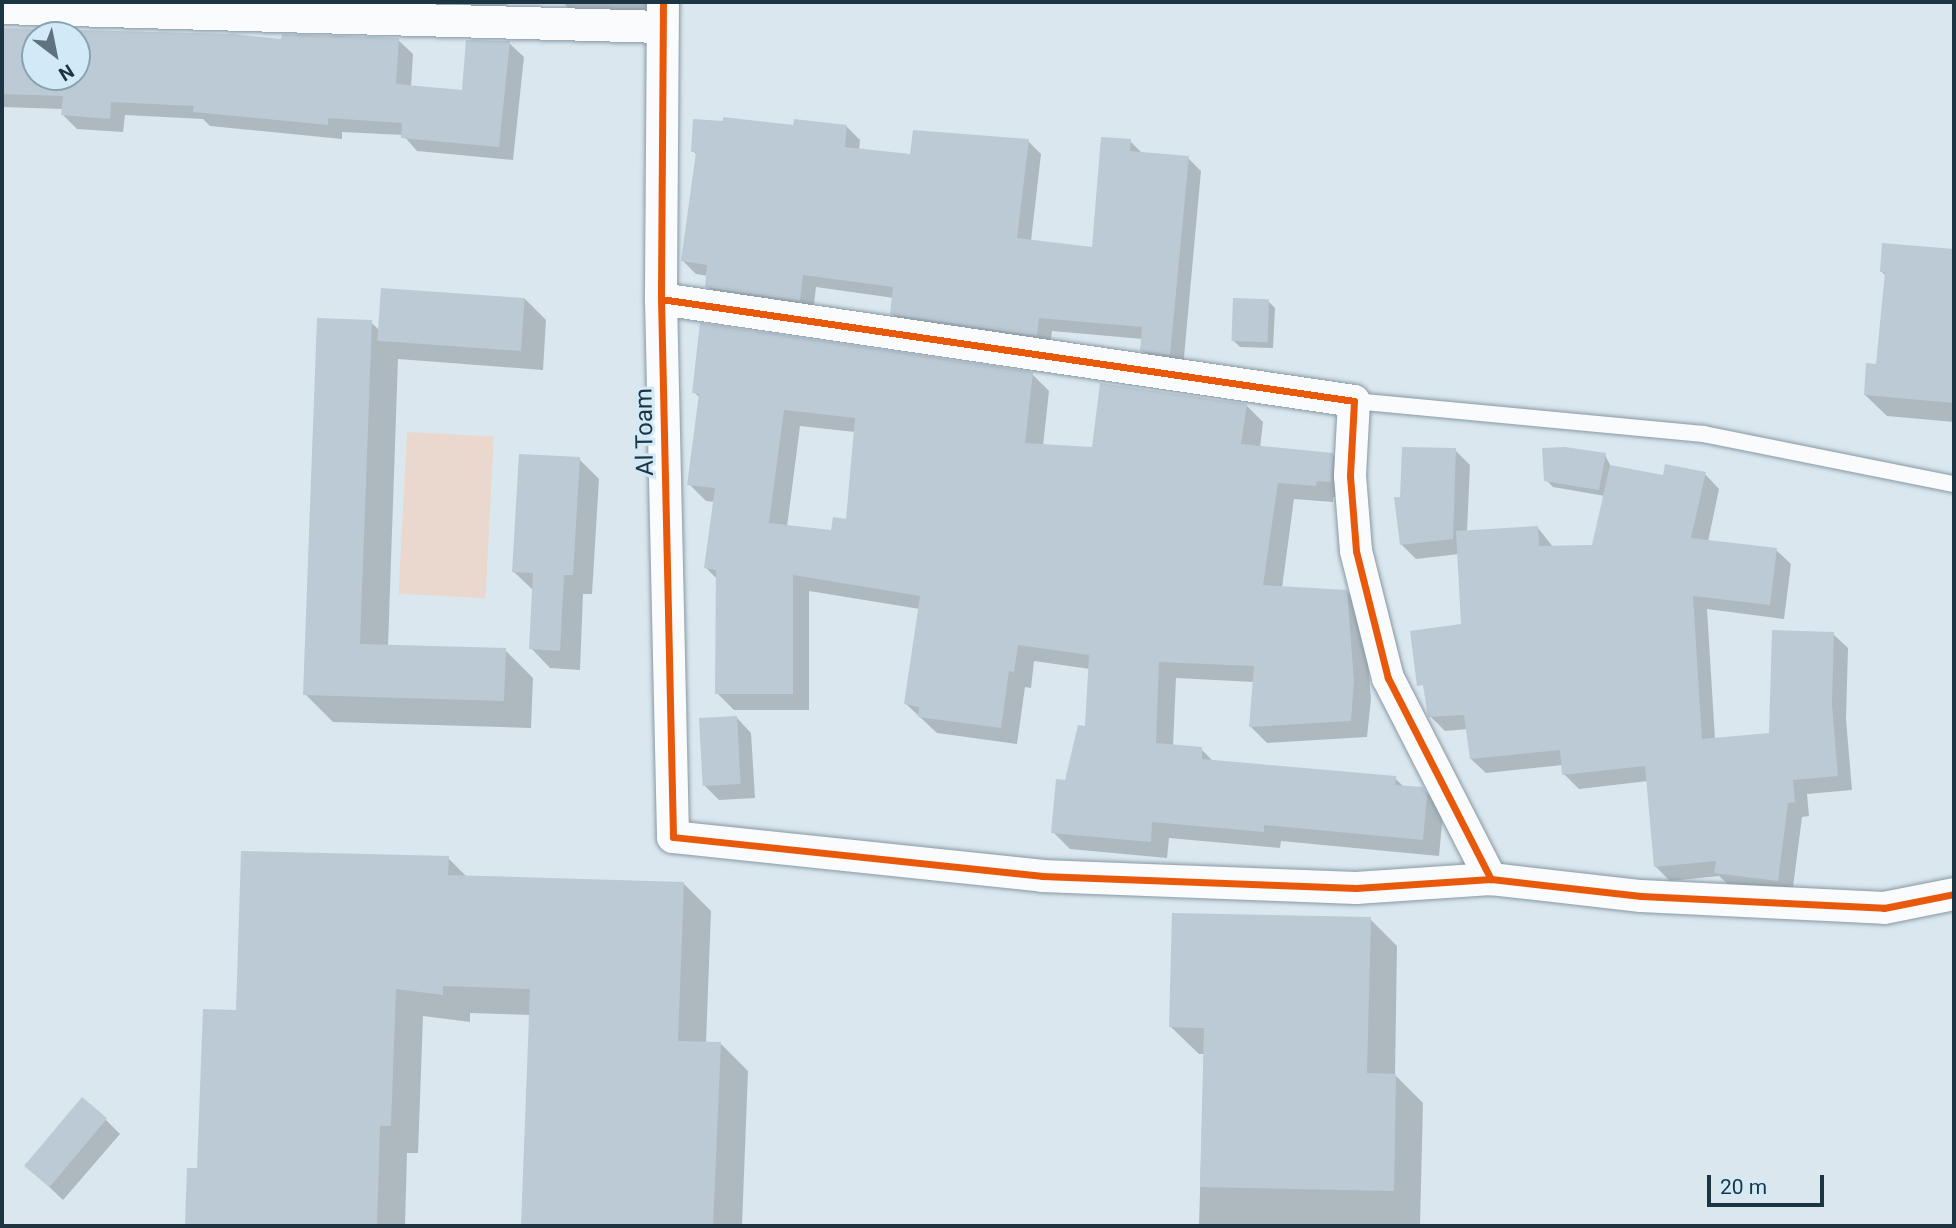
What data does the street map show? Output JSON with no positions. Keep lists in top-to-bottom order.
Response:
{
  "streets": {
    "street": ["Al Toam"]
  },
  "scale_bar": "20 m",
  "north": "bottom right"
}
